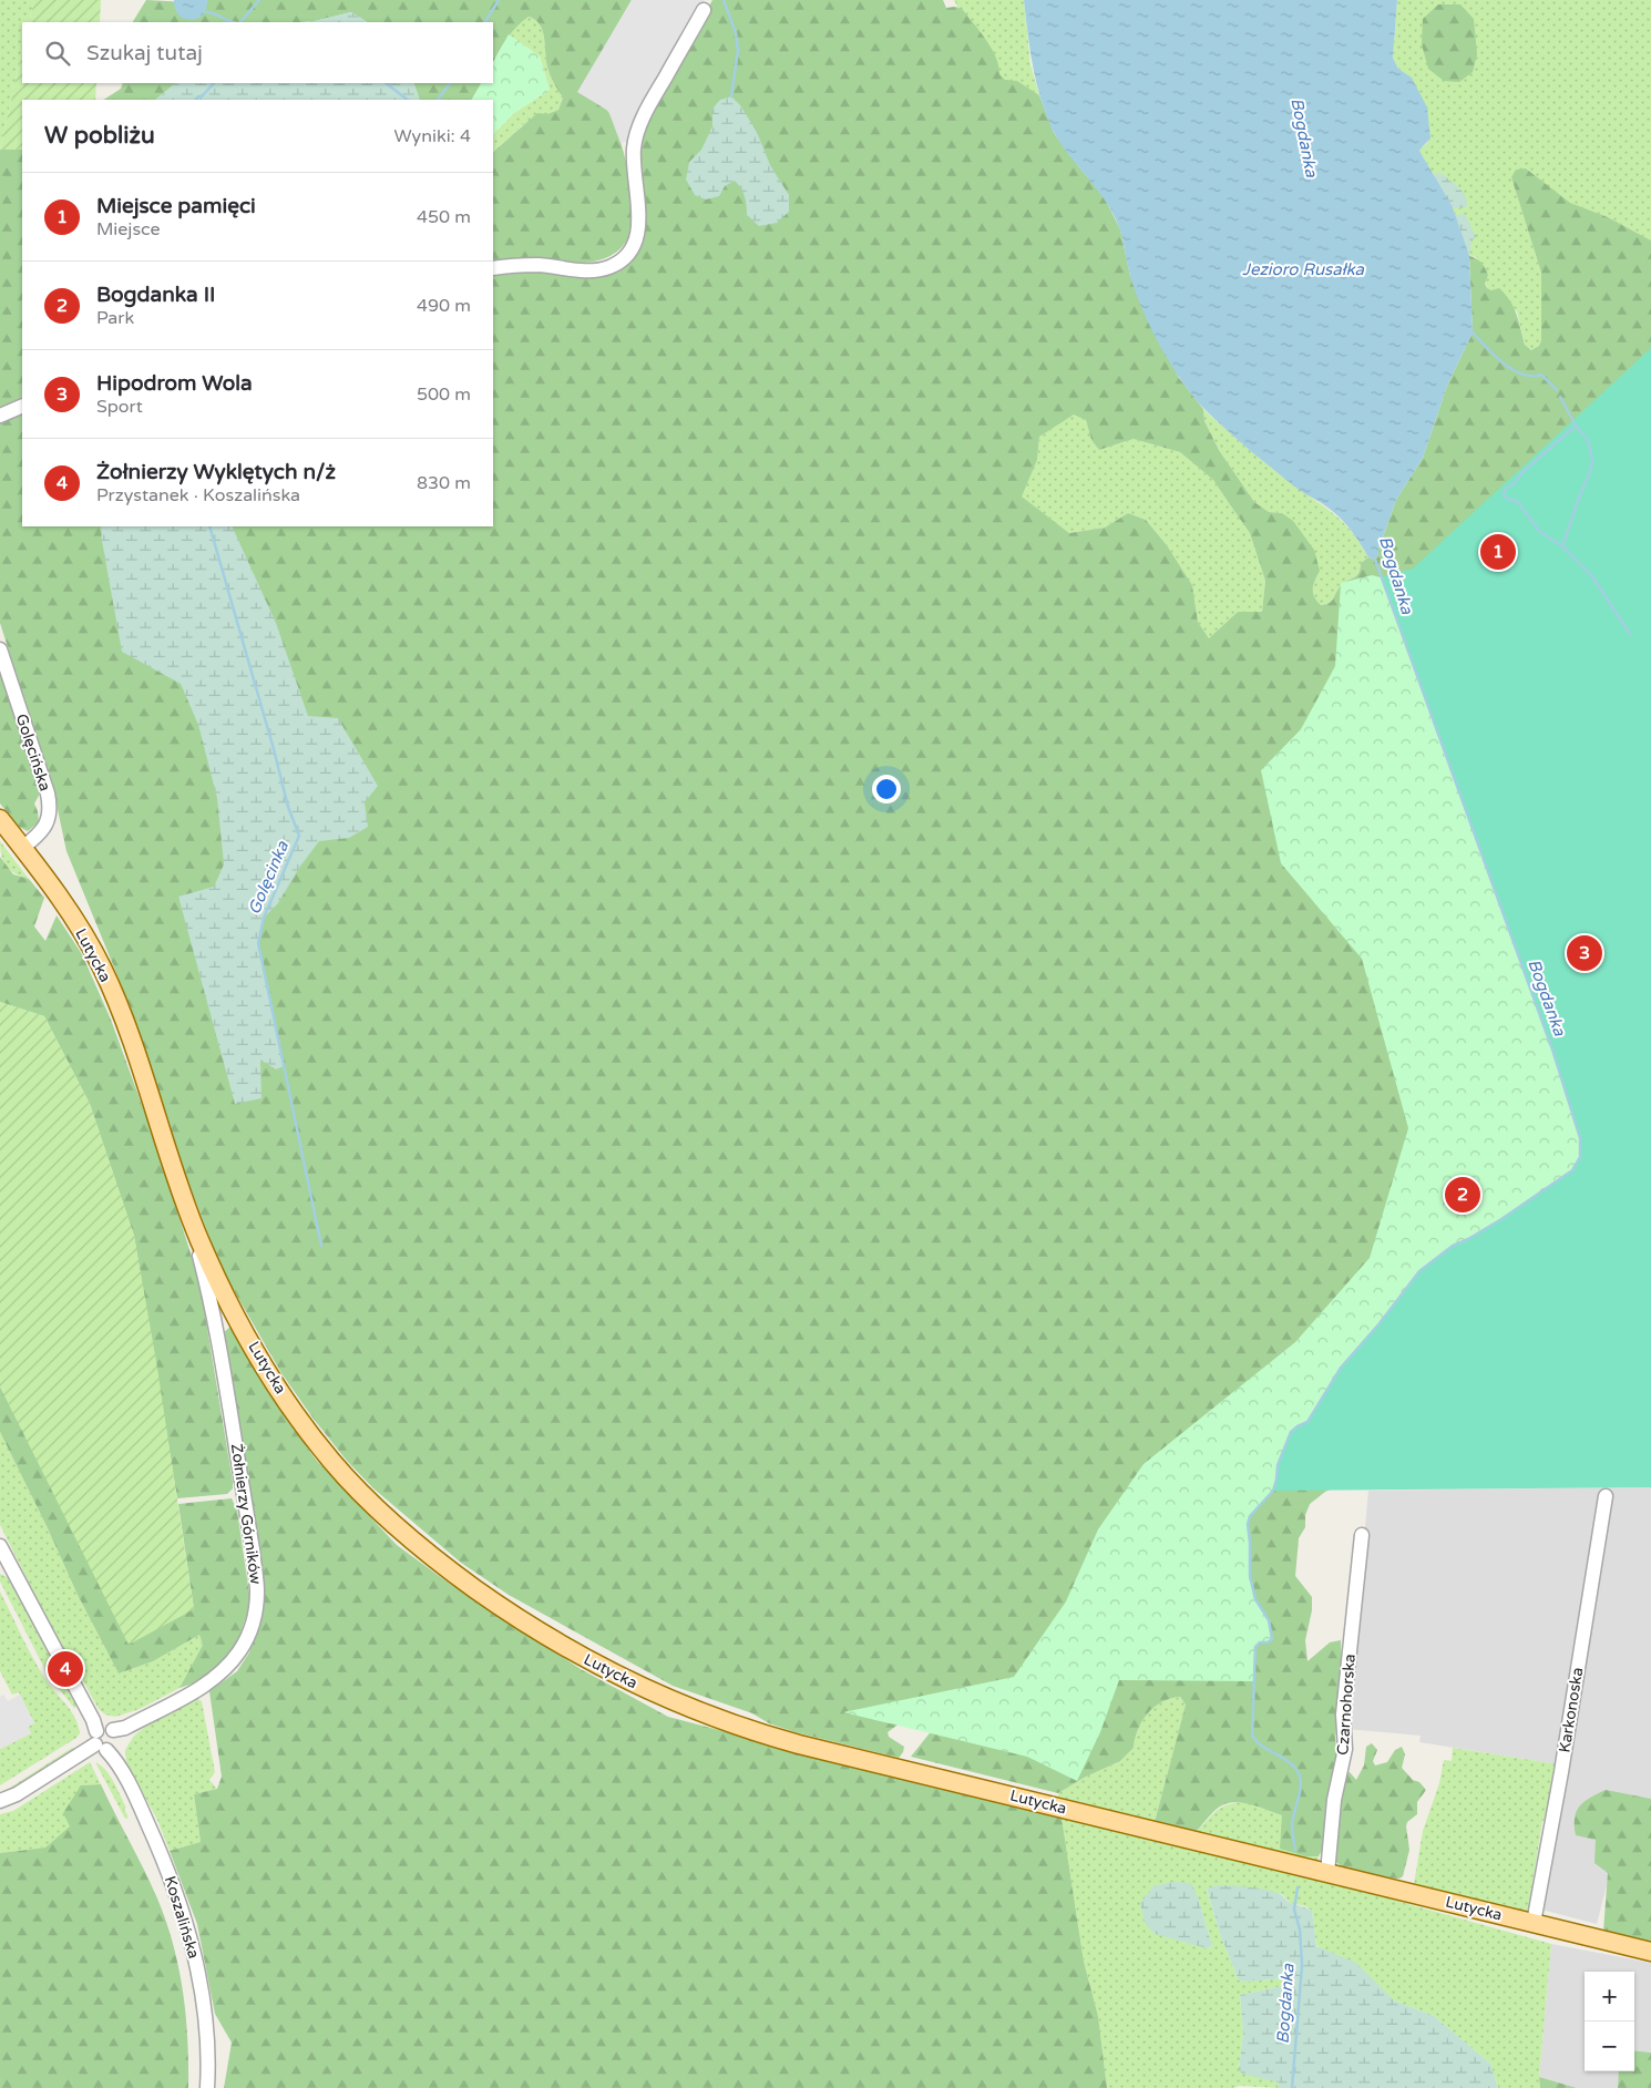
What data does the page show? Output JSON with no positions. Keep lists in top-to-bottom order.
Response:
{
  "streets": {
    "main road": ["Lutycka"],
    "street": [
      "Golęcińska",
      "Żołnierzy Górników",
      "Czarnohorska",
      "Karkonoska",
      "Koszalińska"
    ]
  },
  "crossings": [
    ["Golęcińska", "Lutycka"],
    ["Lutycka", "Żołnierzy Górników"],
    ["Lutycka", "Czarnohorska"],
    ["Lutycka", "Karkonoska"],
    ["Żołnierzy Górników", "Koszalińska"]
  ],
  "water": ["Bogdanka", "Jezioro Rusałka", "Golęcinka"],
  "page": {
    "search": "Szukaj tutaj",
    "heading": ["W pobliżu", "Wyniki: 4"],
    "list": [
      {
        "mark": "1",
        "name": "Miejsce pamięci",
        "note": "Miejsce",
        "value": "450 m"
      },
      {
        "mark": "2",
        "name": "Bogdanka II",
        "note": "Park",
        "value": "490 m"
      },
      {
        "mark": "3",
        "name": "Hipodrom Wola",
        "note": "Sport",
        "value": "500 m"
      },
      {
        "mark": "4",
        "name": "Żołnierzy Wyklętych n/ż",
        "note": "Przystanek · Koszalińska",
        "value": "830 m"
      }
    ],
    "pins": [
      "1",
      "3",
      "2",
      "4"
    ],
    "map_buttons": ["+", "−"]
  }
}
